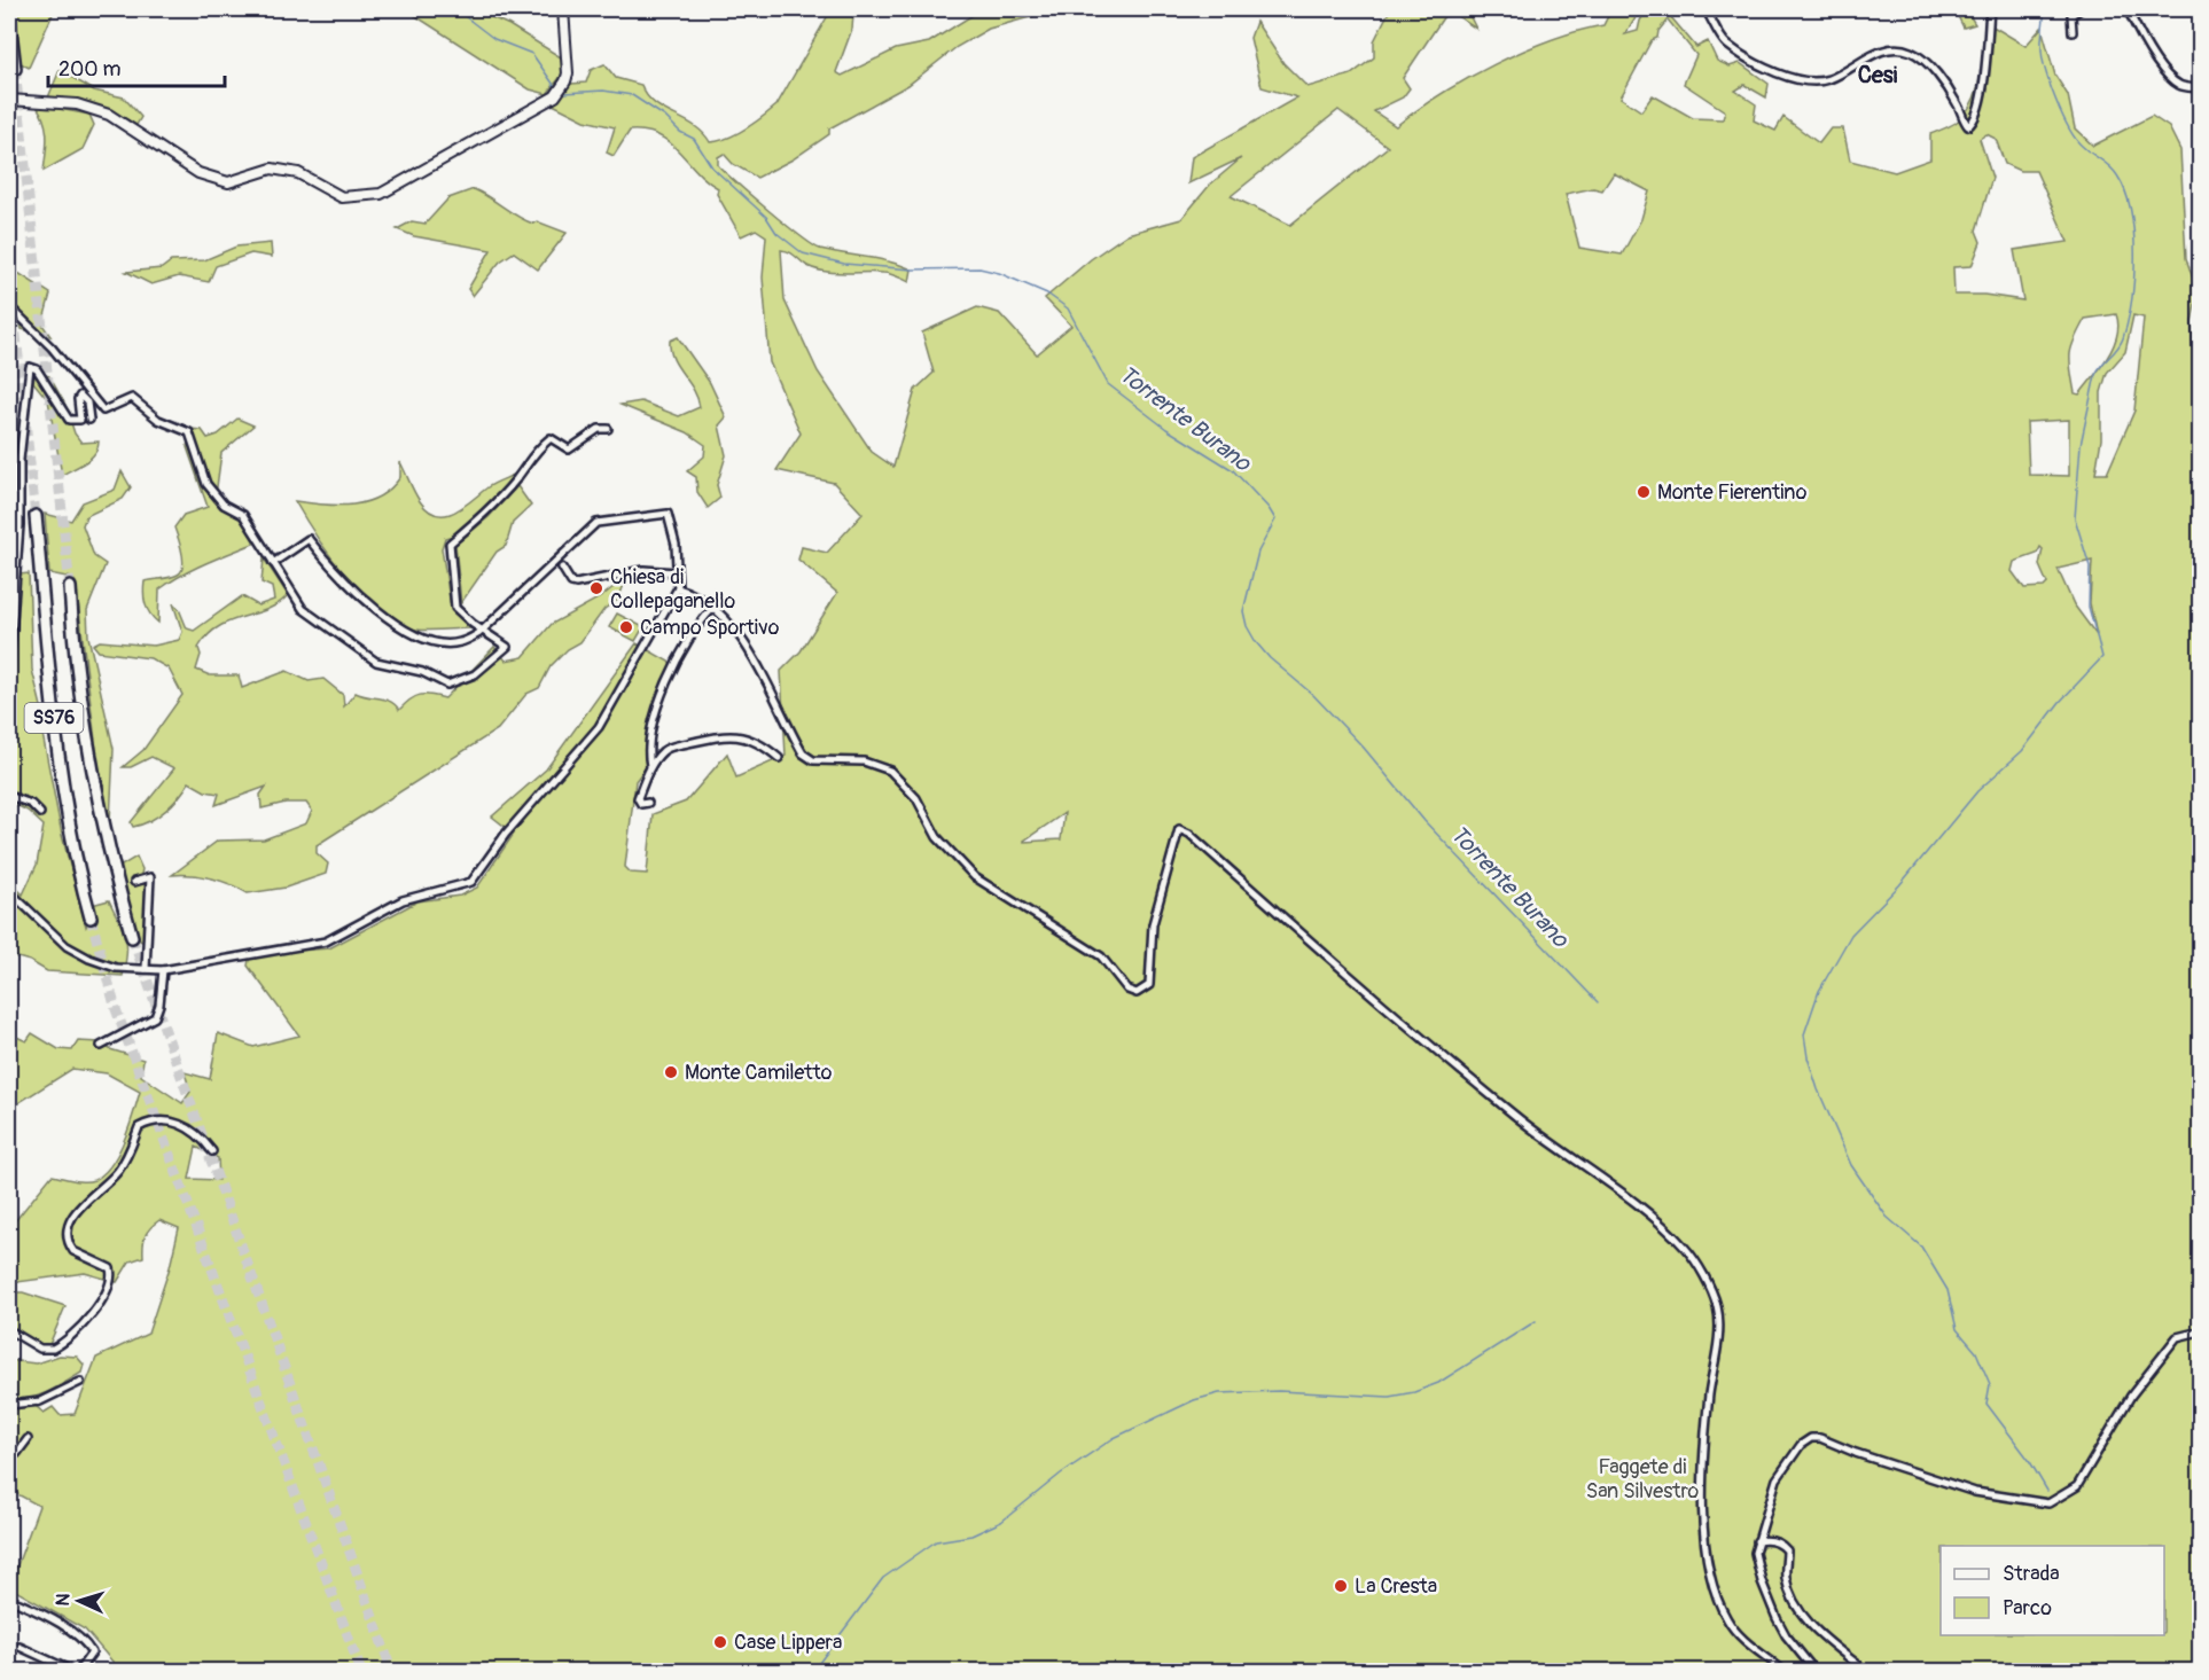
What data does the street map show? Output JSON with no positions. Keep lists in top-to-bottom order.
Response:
{
  "streets": {
    "highway": ["SS76"]
  },
  "districts": ["Cesi"],
  "water": ["Torrente Burano"],
  "parks": ["Faggete di San Silvestro"],
  "places": [
    "Monte Fierentino",
    "Chiesa di Collepaganello",
    "Campo Sportivo",
    "Monte Camiletto",
    "La Cresta",
    "Case Lippera"
  ],
  "legend": ["Strada", "Parco"],
  "scale_bar": "200 m",
  "north": "left"
}
